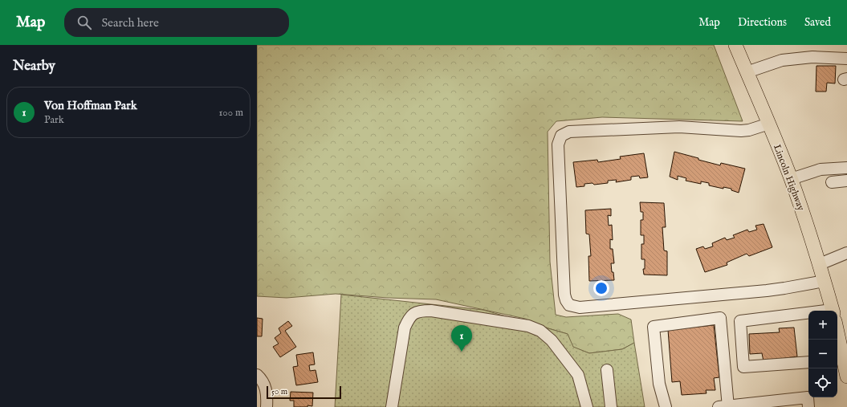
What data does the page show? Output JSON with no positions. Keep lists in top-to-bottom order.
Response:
{
  "streets": {
    "main road": ["Lincoln Highway"]
  },
  "scale_bar": "50 m",
  "page": {
    "header": "Map",
    "search": "Search here",
    "nav": ["Map", "Directions", "Saved"],
    "heading": "Nearby",
    "list": [
      {
        "mark": "1",
        "name": "Von Hoffman Park",
        "note": "Park",
        "value": "100 m"
      }
    ],
    "map_buttons": ["+", "−"],
    "pins": "1",
    "scale": "50 m"
  }
}
